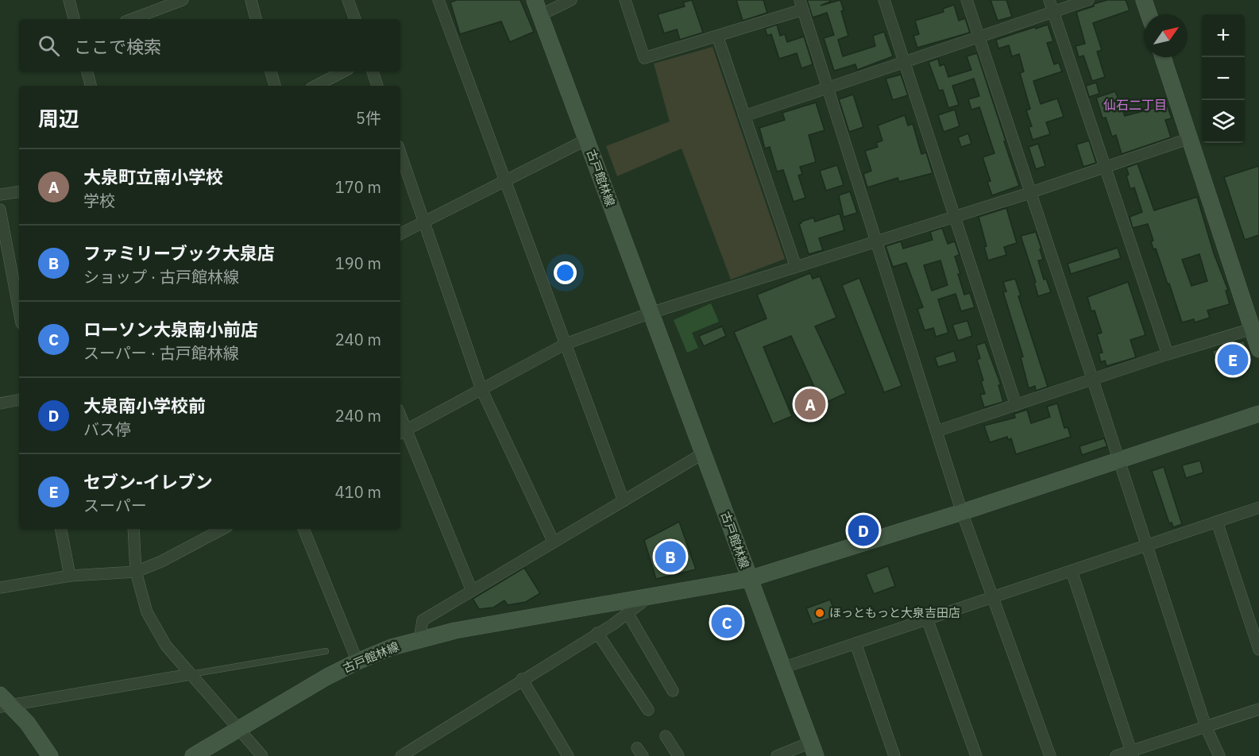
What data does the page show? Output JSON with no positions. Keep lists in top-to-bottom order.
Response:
{
  "streets": {
    "main road": ["古戸館林線"]
  },
  "districts": ["仙石二丁目"],
  "places": ["ほっともっと大泉吉田店"],
  "north": "top right",
  "page": {
    "map_buttons": ["+", "−"],
    "search": "ここで検索",
    "heading": ["周辺", "5件"],
    "list": [
      {
        "mark": "A",
        "name": "大泉町立南小学校",
        "note": "学校",
        "value": "170 m"
      },
      {
        "mark": "B",
        "name": "ファミリーブック大泉店",
        "note": "ショップ · 古戸館林線",
        "value": "190 m"
      },
      {
        "mark": "C",
        "name": "ローソン大泉南小前店",
        "note": "スーパー · 古戸館林線",
        "value": "240 m"
      },
      {
        "mark": "D",
        "name": "大泉南小学校前",
        "note": "バス停",
        "value": "240 m"
      },
      {
        "mark": "E",
        "name": "セブン-イレブン",
        "note": "スーパー",
        "value": "410 m"
      }
    ],
    "pins": [
      "E",
      "A",
      "D",
      "B",
      "C"
    ]
  }
}
